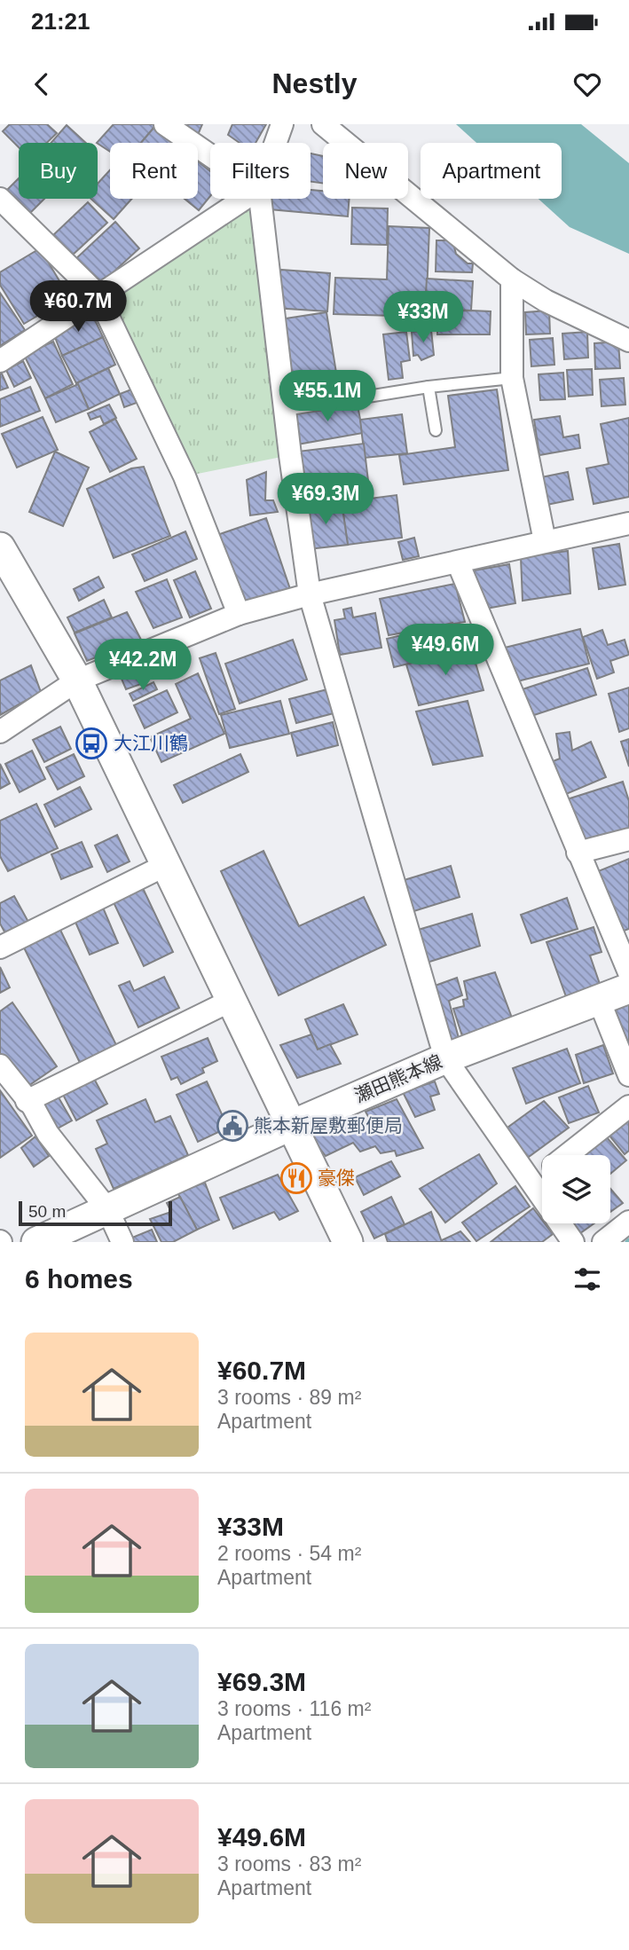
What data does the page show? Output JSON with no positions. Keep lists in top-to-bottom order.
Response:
{
  "streets": {
    "street": ["瀬田熊本線"]
  },
  "places": {
    "bus stop": ["大江川鶴"],
    "public building": ["熊本新屋敷郵便局"],
    "restaurant": ["豪傑"]
  },
  "scale_bar": "50 m",
  "page": {
    "status": "21:21",
    "header": "Nestly",
    "chip": [
      "Buy",
      "Rent",
      "Filters",
      "New",
      "Apartment"
    ],
    "price": [
      "¥60.7M",
      "¥33M",
      "¥55.1M",
      "¥69.3M",
      "¥49.6M",
      "¥42.2M"
    ],
    "scale": "50 m",
    "heading": "6 homes",
    "list": [
      {
        "name": "¥60.7M",
        "note": "3 rooms · 89 m² · Apartment"
      },
      {
        "name": "¥33M",
        "note": "2 rooms · 54 m² · Apartment"
      },
      {
        "name": "¥69.3M",
        "note": "3 rooms · 116 m² · Apartment"
      },
      {
        "name": "¥49.6M",
        "note": "3 rooms · 83 m² · Apartment"
      }
    ]
  }
}
